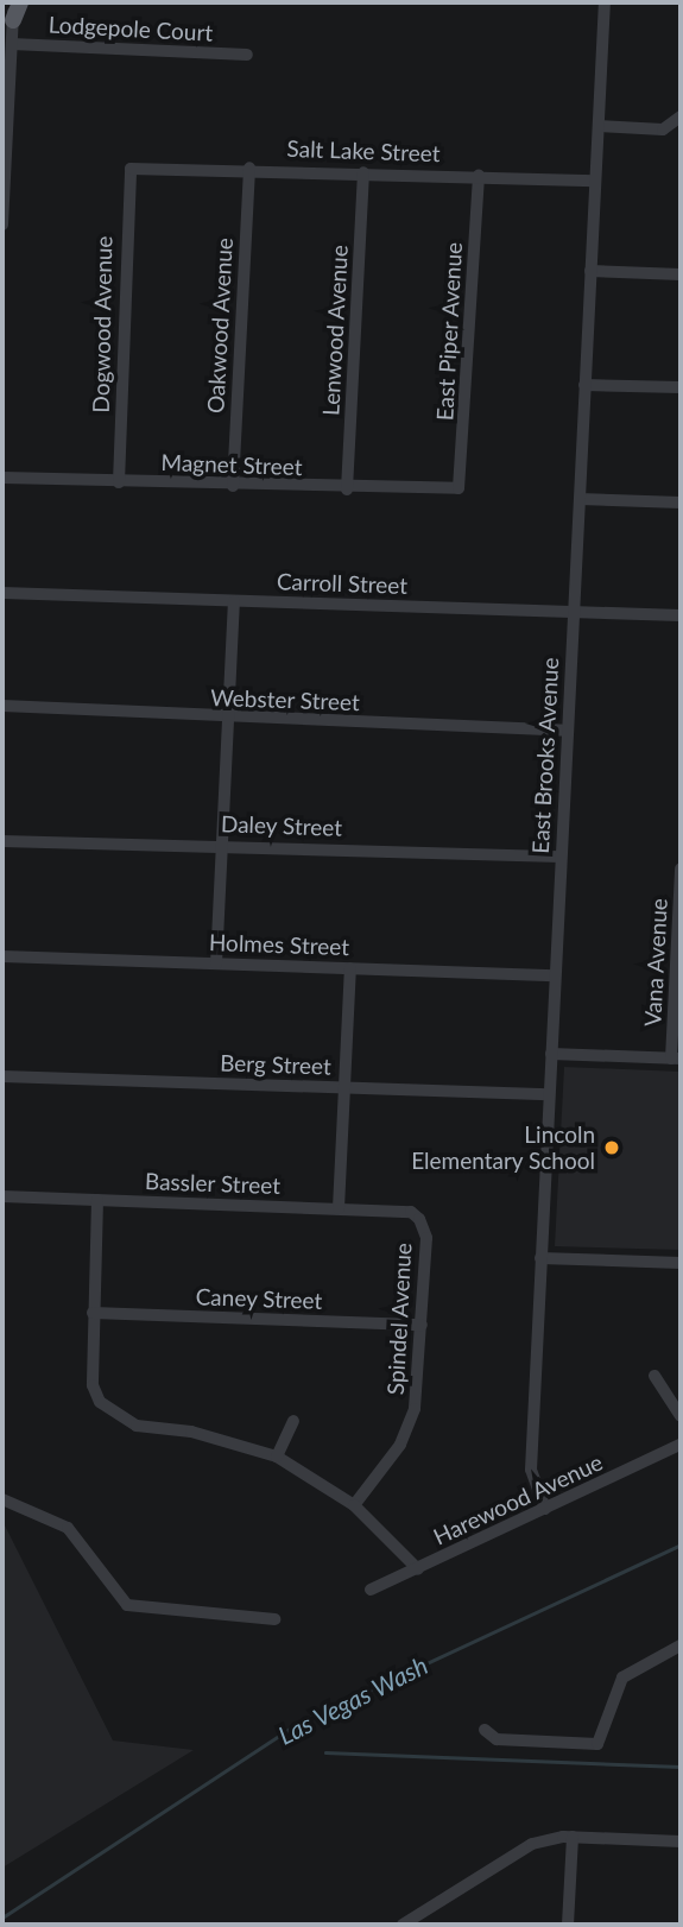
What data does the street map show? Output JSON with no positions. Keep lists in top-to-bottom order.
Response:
{
  "streets": {
    "street": [
      "Lodgepole Court",
      "Salt Lake Street",
      "Dogwood Avenue",
      "Oakwood Avenue",
      "Lenwood Avenue",
      "East Piper Avenue",
      "Magnet Street",
      "Carroll Street",
      "Webster Street",
      "East Brooks Avenue",
      "Daley Street",
      "Holmes Street",
      "Vana Avenue",
      "Berg Street",
      "Bassler Street",
      "Caney Street",
      "Spindel Avenue",
      "Harewood Avenue"
    ]
  },
  "crossings": [
    ["Salt Lake Street", "Dogwood Avenue"],
    ["Salt Lake Street", "Oakwood Avenue"],
    ["Salt Lake Street", "Lenwood Avenue"],
    ["Salt Lake Street", "East Piper Avenue"],
    ["Salt Lake Street", "East Brooks Avenue"],
    ["Dogwood Avenue", "Magnet Street"],
    ["Oakwood Avenue", "Magnet Street"],
    ["Lenwood Avenue", "Magnet Street"],
    ["East Piper Avenue", "Magnet Street"],
    ["Carroll Street", "East Brooks Avenue"],
    ["Webster Street", "East Brooks Avenue"],
    ["East Brooks Avenue", "Daley Street"],
    ["East Brooks Avenue", "Holmes Street"],
    ["East Brooks Avenue", "Berg Street"],
    ["East Brooks Avenue", "Harewood Avenue"],
    ["Bassler Street", "Spindel Avenue"],
    ["Caney Street", "Spindel Avenue"]
  ],
  "water": ["Las Vegas Wash"],
  "places": ["Lincoln Elementary School"]
}
